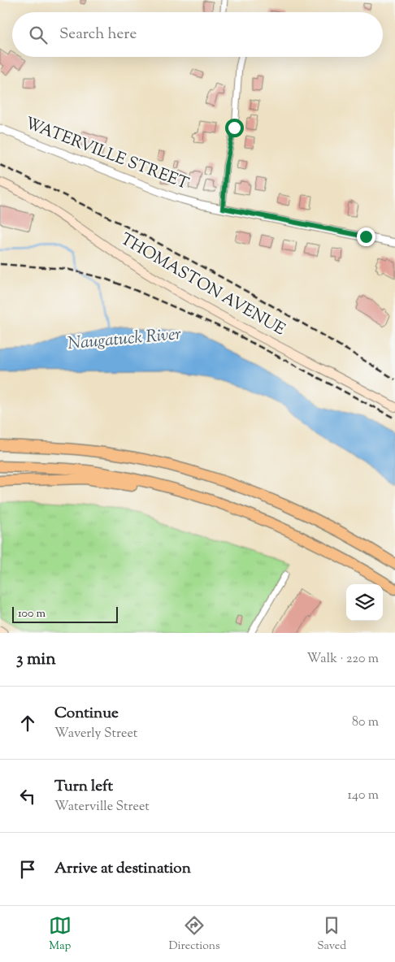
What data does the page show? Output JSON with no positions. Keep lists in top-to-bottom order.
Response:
{
  "streets": {
    "main road": ["THOMASTON AVENUE"],
    "street": ["WATERVILLE STREET"]
  },
  "water": ["Naugatuck River"],
  "scale_bar": "100 m",
  "page": {
    "search": "Search here",
    "scale": "100 m",
    "heading": ["3 min", "Walk · 220 m"],
    "list": [
      ["Continue", "Waverly Street", "80 m"],
      ["Turn left", "Waterville Street", "140 m"],
      "Arrive at destination"
    ],
    "nav": ["Map", "Directions", "Saved"]
  }
}
